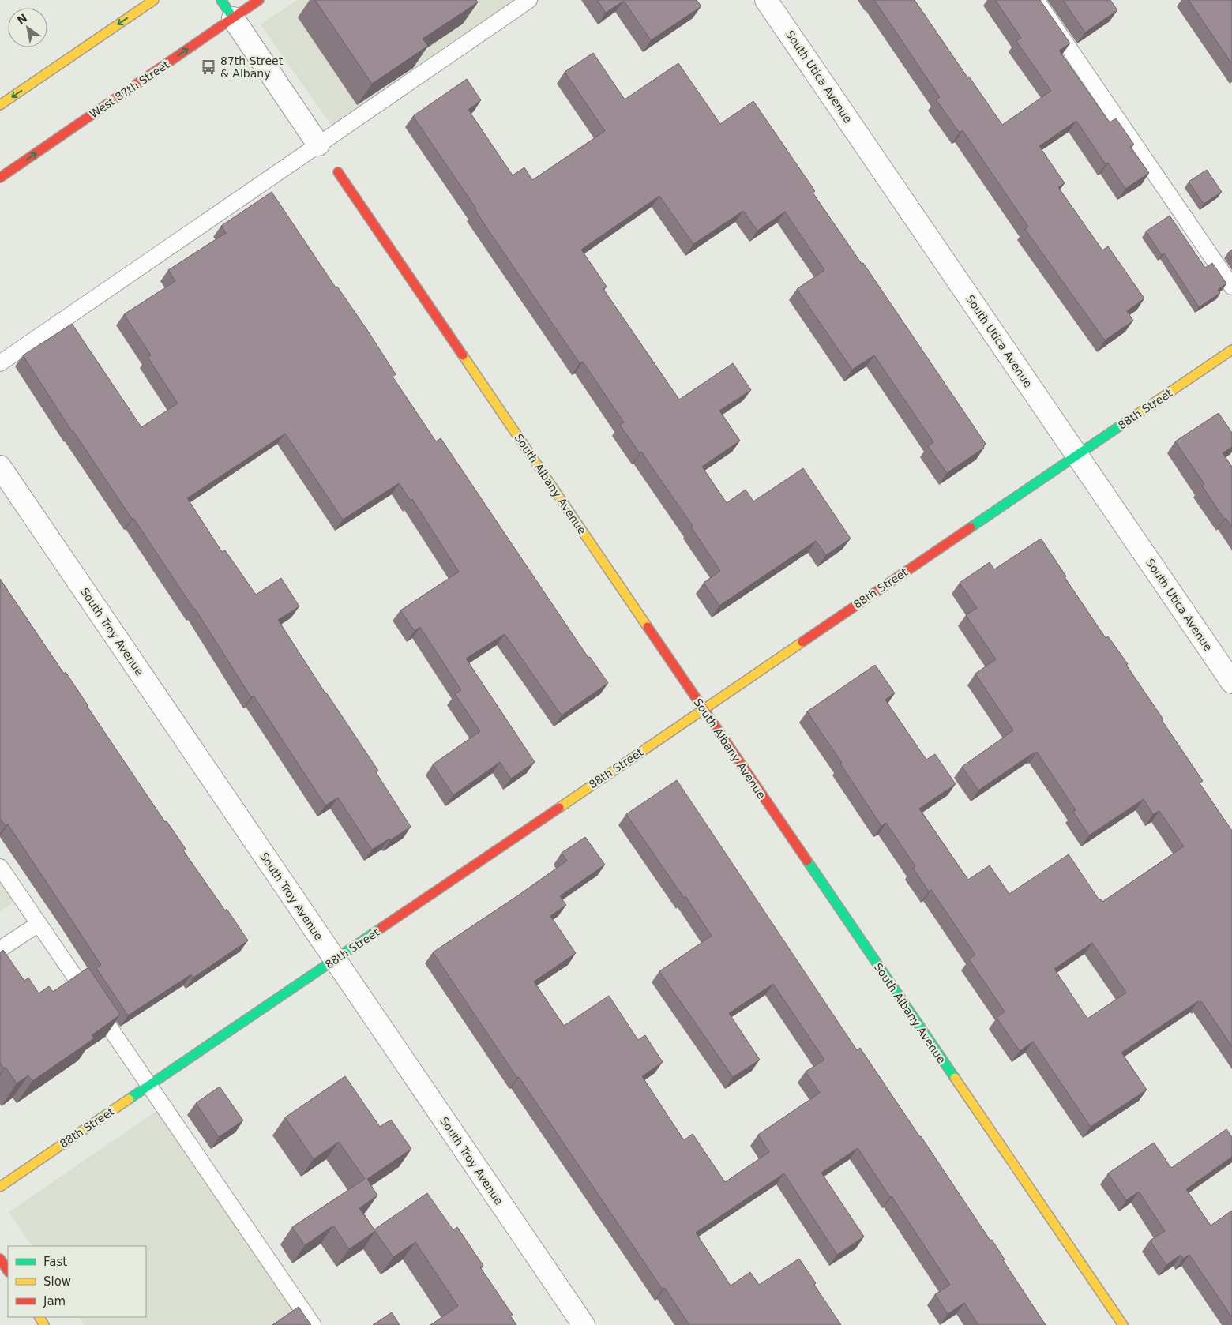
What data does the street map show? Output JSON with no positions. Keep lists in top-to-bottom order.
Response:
{
  "streets": {
    "street": [
      "South Utica Avenue",
      "West 87th Street",
      "88th Street",
      "South Albany Avenue",
      "South Troy Avenue"
    ]
  },
  "crossings": [
    ["South Utica Avenue", "88th Street"],
    ["88th Street", "South Albany Avenue"],
    ["88th Street", "South Troy Avenue"]
  ],
  "places": {
    "bus stop": ["87th Street & Albany"]
  },
  "legend": ["Fast", "Slow", "Jam"],
  "north": "top left"
}
